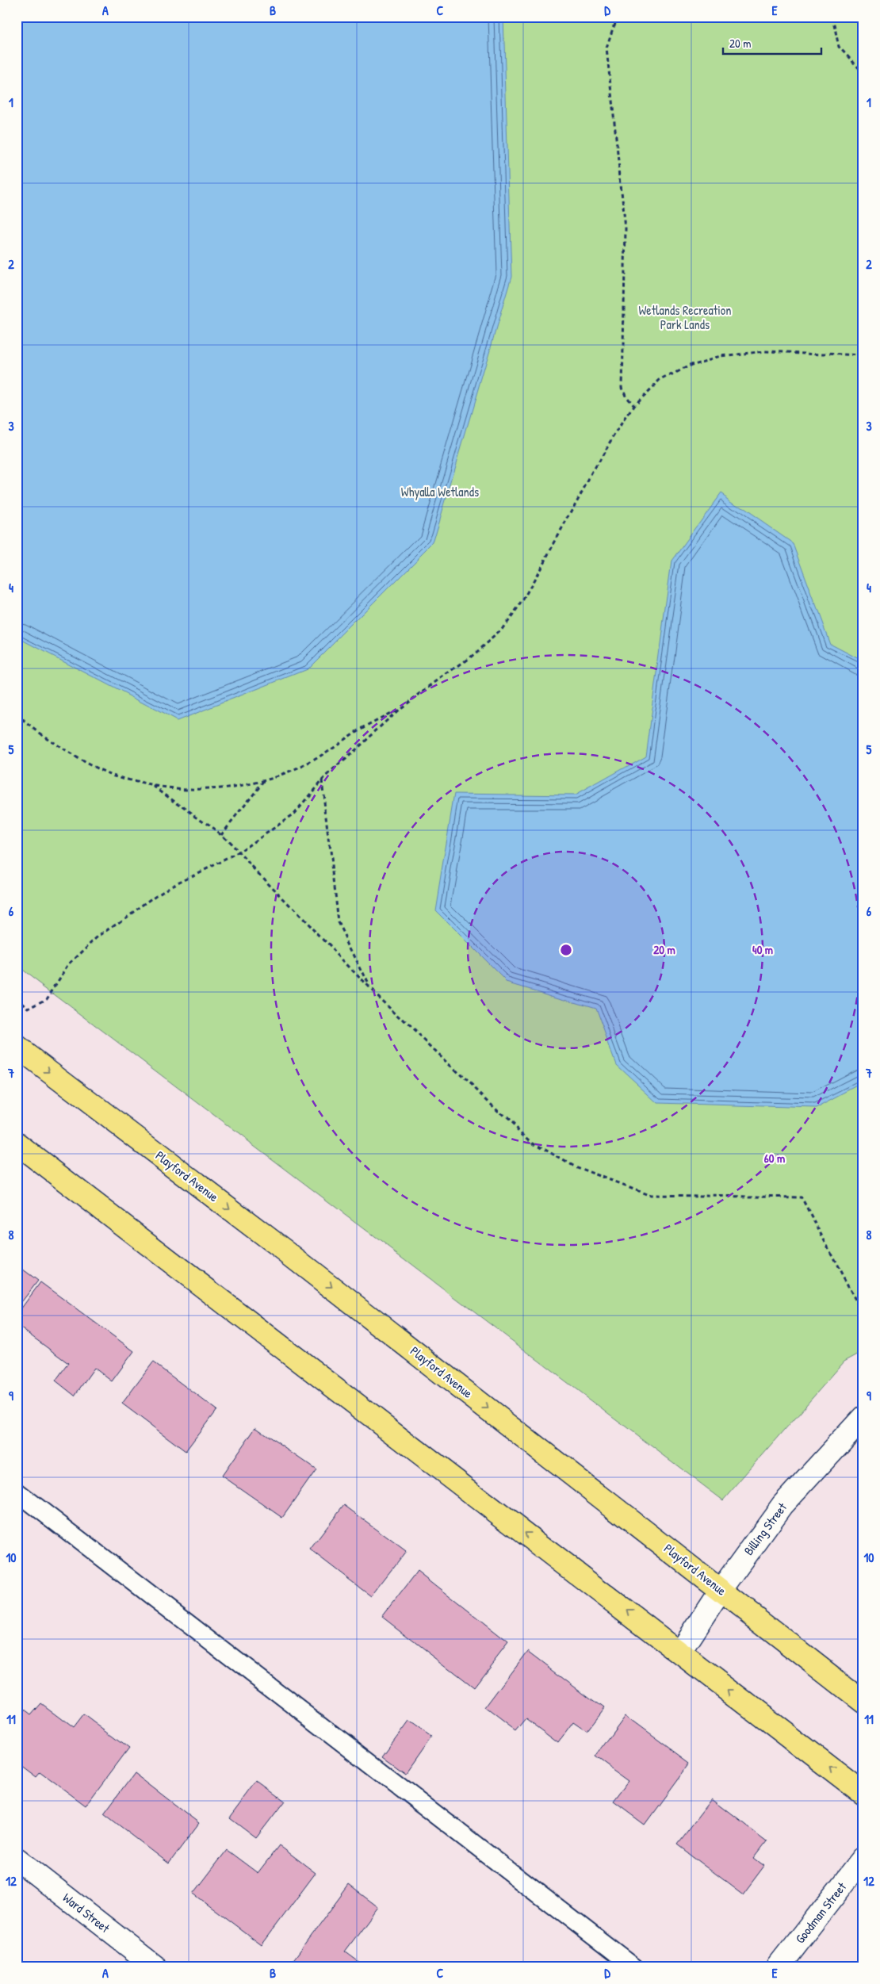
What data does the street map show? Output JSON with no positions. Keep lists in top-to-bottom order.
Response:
{
  "streets": {
    "highway": ["Playford Avenue"],
    "street": ["Billing Street", "Ward Street", "Goodman Street"]
  },
  "crossings": [
    ["Playford Avenue", "Billing Street"]
  ],
  "parks": ["Wetlands Recreation Park Lands", "Whyalla Wetlands"],
  "scale_bar": "20 m",
  "grid": {
    "columns": [
      "A",
      "B",
      "C",
      "D",
      "E"
    ],
    "rows": [
      "1",
      "2",
      "3",
      "4",
      "5",
      "6",
      "7",
      "8",
      "9",
      "10",
      "11",
      "12"
    ]
  },
  "rings": ["20 m", "40 m", "60 m"]
}
